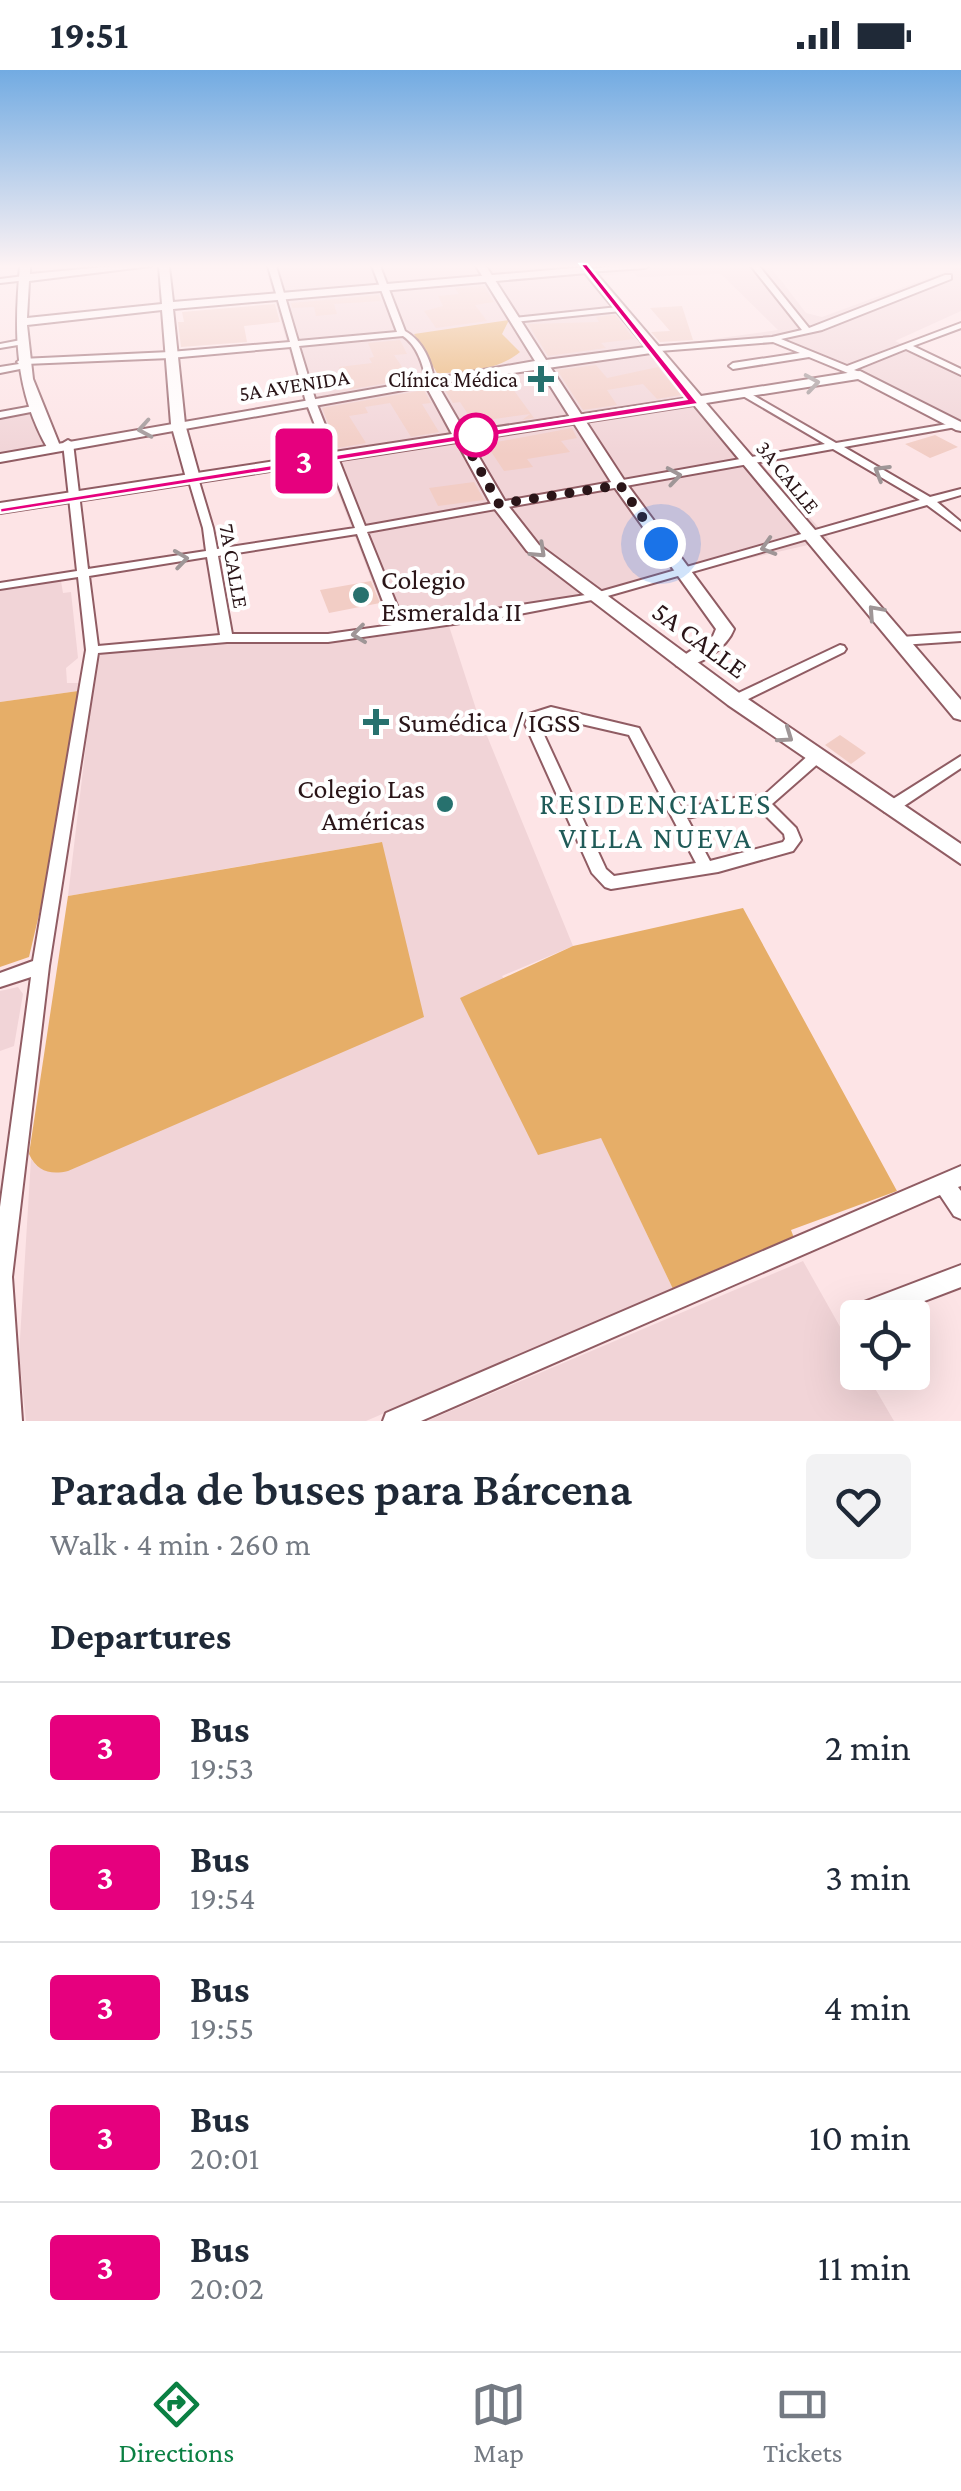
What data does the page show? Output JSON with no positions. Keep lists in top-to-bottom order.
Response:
{
  "streets": {
    "main road": [
      "5A AVENIDA",
      "3A CALLE",
      "7A CALLE",
      "5A CALLE"
    ]
  },
  "crossings": [
    ["5A AVENIDA", "3A CALLE"],
    ["5A AVENIDA", "7A CALLE"],
    ["5A AVENIDA", "5A CALLE"]
  ],
  "districts": ["RESIDENCIALES VILLA NUEVA"],
  "places": {
    "health": ["Clínica Médica", "Sumédica / IGSS"],
    "other": ["Colegio Esmeralda II", "Colegio Las Américas"]
  },
  "lines": ["bus line 3"],
  "page": {
    "status": "19:51",
    "on_map": "3",
    "heading": [
      ["Parada de buses para Bárcena", "Walk · 4 min · 260 m"],
      "Departures"
    ],
    "list": [
      {
        "mark": "3",
        "name": "Bus",
        "note": "19:53",
        "value": "2 min"
      },
      {
        "mark": "3",
        "name": "Bus",
        "note": "19:54",
        "value": "3 min"
      },
      {
        "mark": "3",
        "name": "Bus",
        "note": "19:55",
        "value": "4 min"
      },
      {
        "mark": "3",
        "name": "Bus",
        "note": "20:01",
        "value": "10 min"
      },
      {
        "mark": "3",
        "name": "Bus",
        "note": "20:02",
        "value": "11 min"
      }
    ],
    "tabs": ["Directions", "Map", "Tickets"]
  }
}
